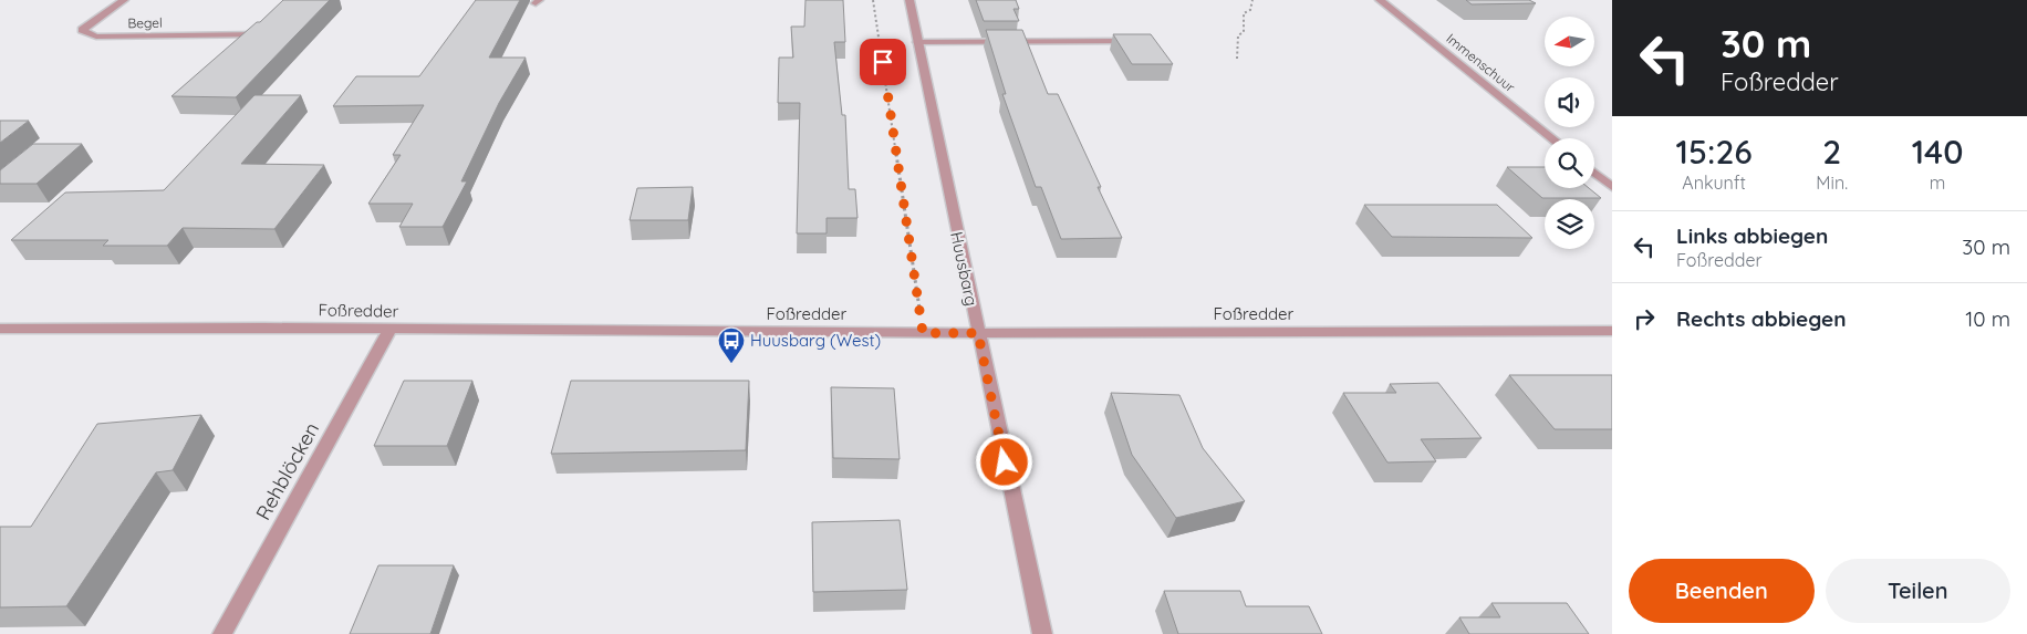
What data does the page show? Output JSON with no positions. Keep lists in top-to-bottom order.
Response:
{
  "streets": {
    "street": [
      "Begel",
      "Immenschuur",
      "Huusbarg",
      "Foßredder",
      "Rehblöcken"
    ]
  },
  "crossings": [
    ["Huusbarg", "Foßredder"],
    ["Foßredder", "Rehblöcken"]
  ],
  "places": {
    "bus stop": ["Huusbarg (West)"]
  },
  "north": "left",
  "page": {
    "turn": ["30 m", "Foßredder"],
    "eta": [
      "15:26",
      "Ankunft",
      "2",
      "Min.",
      "140",
      "m"
    ],
    "list": [
      {
        "name": "Links abbiegen",
        "note": "Foßredder",
        "value": "30 m"
      },
      {
        "name": "Rechts abbiegen",
        "value": "10 m"
      }
    ],
    "buttons": ["Beenden", "Teilen"]
  }
}
